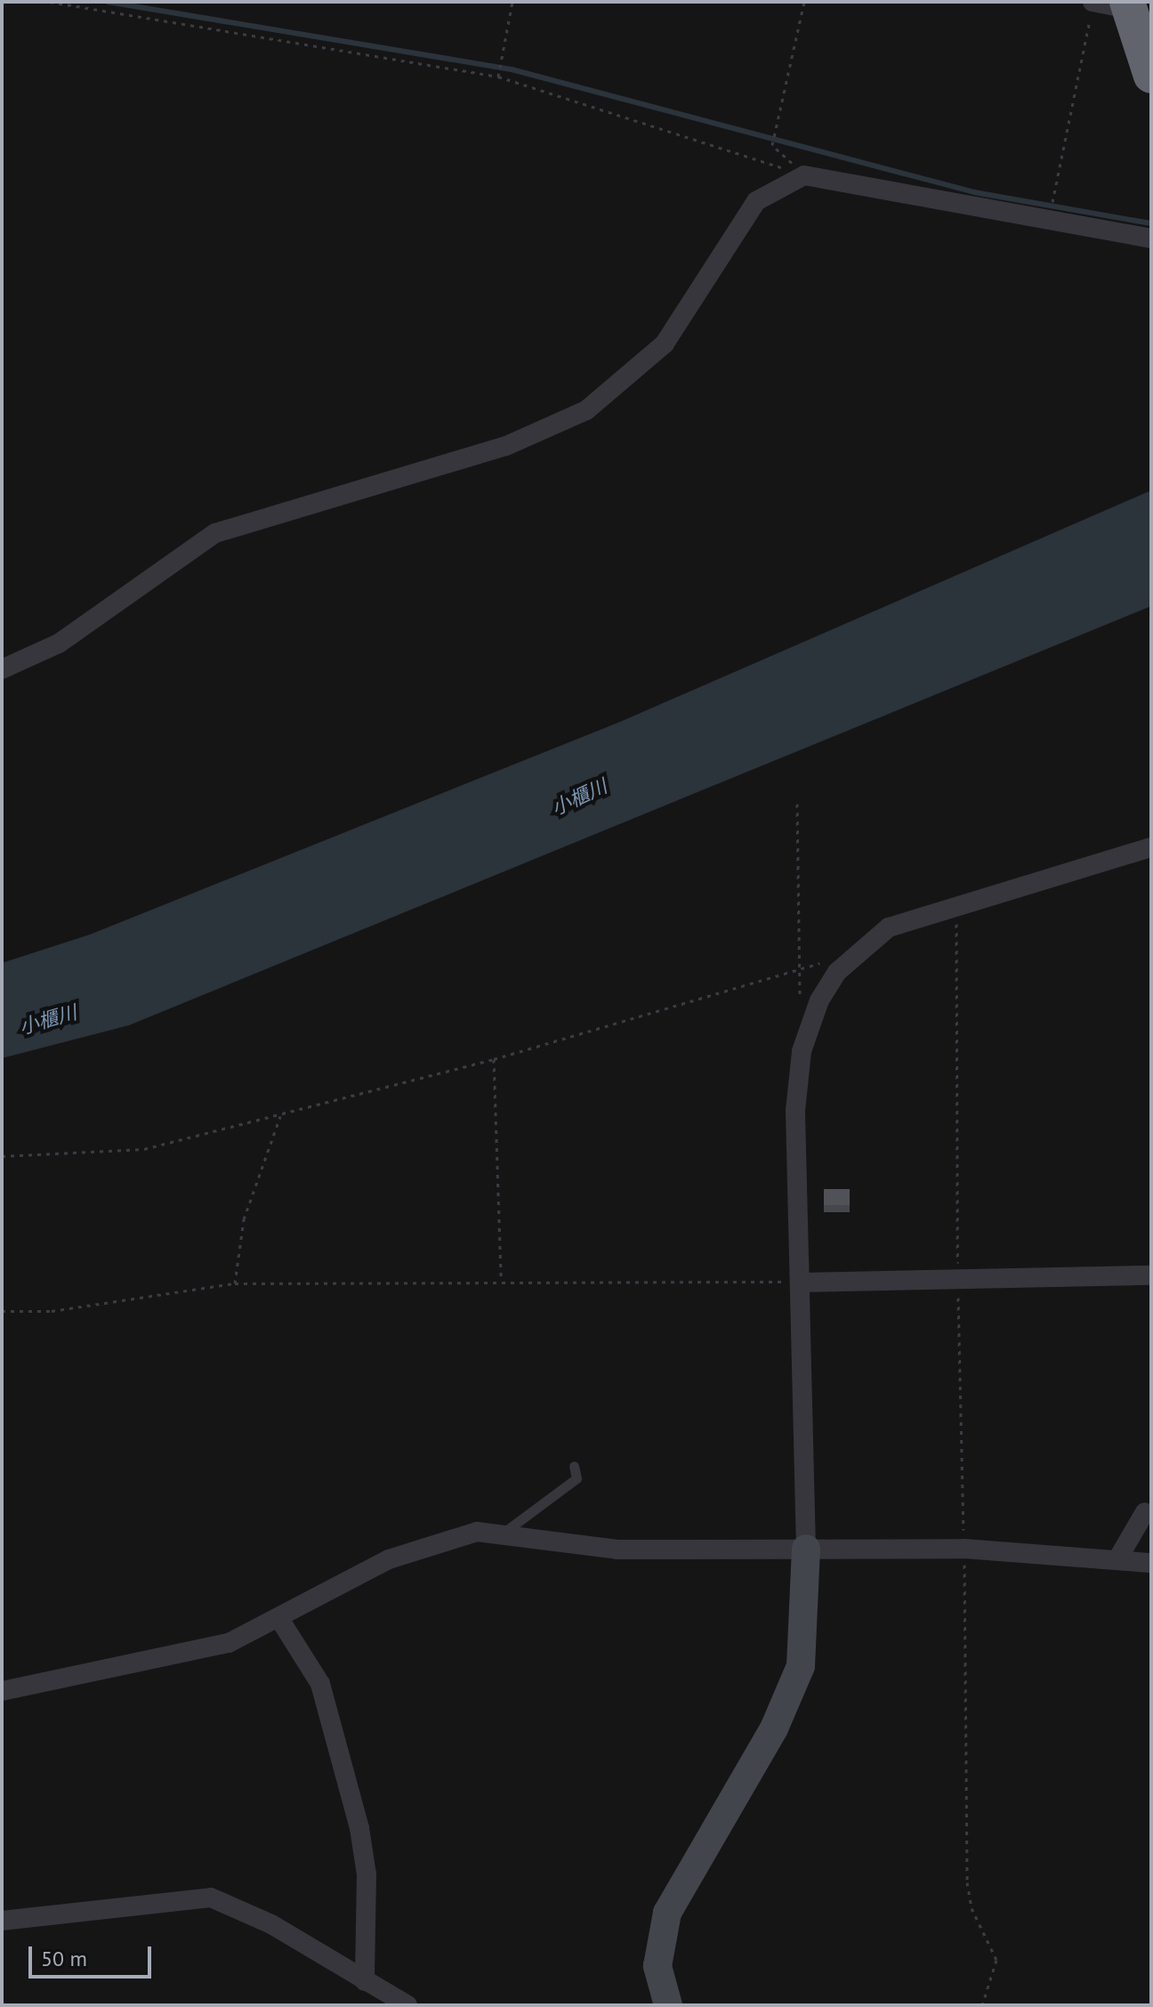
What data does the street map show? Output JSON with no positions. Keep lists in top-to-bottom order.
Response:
{
  "water": ["小櫃川"],
  "scale_bar": "50 m"
}
